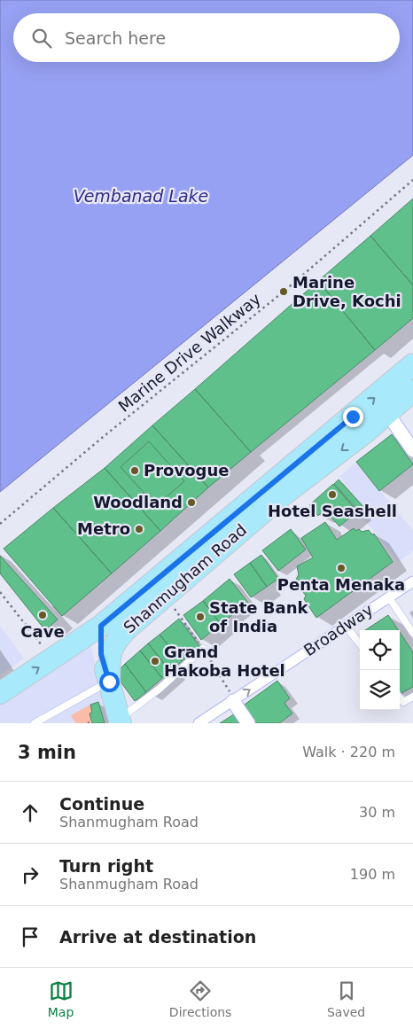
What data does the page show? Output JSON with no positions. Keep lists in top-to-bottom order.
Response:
{
  "streets": {
    "main road": ["Shanmugham Road"],
    "street": ["Broadway"],
    "path": ["Marine Drive Walkway"]
  },
  "one_way": ["Broadway"],
  "water": ["Vembanad Lake"],
  "places": [
    "Marine Drive, Kochi",
    "Provogue",
    "Hotel Seashell",
    "Woodland",
    "Metro",
    "Penta Menaka",
    "Cave",
    "State Bank of India",
    "Grand Hakoba Hotel"
  ],
  "page": {
    "search": "Search here",
    "heading": ["3 min", "Walk · 220 m"],
    "list": [
      ["Continue", "Shanmugham Road", "30 m"],
      ["Turn right", "Shanmugham Road", "190 m"],
      "Arrive at destination"
    ],
    "nav": ["Map", "Directions", "Saved"]
  }
}
